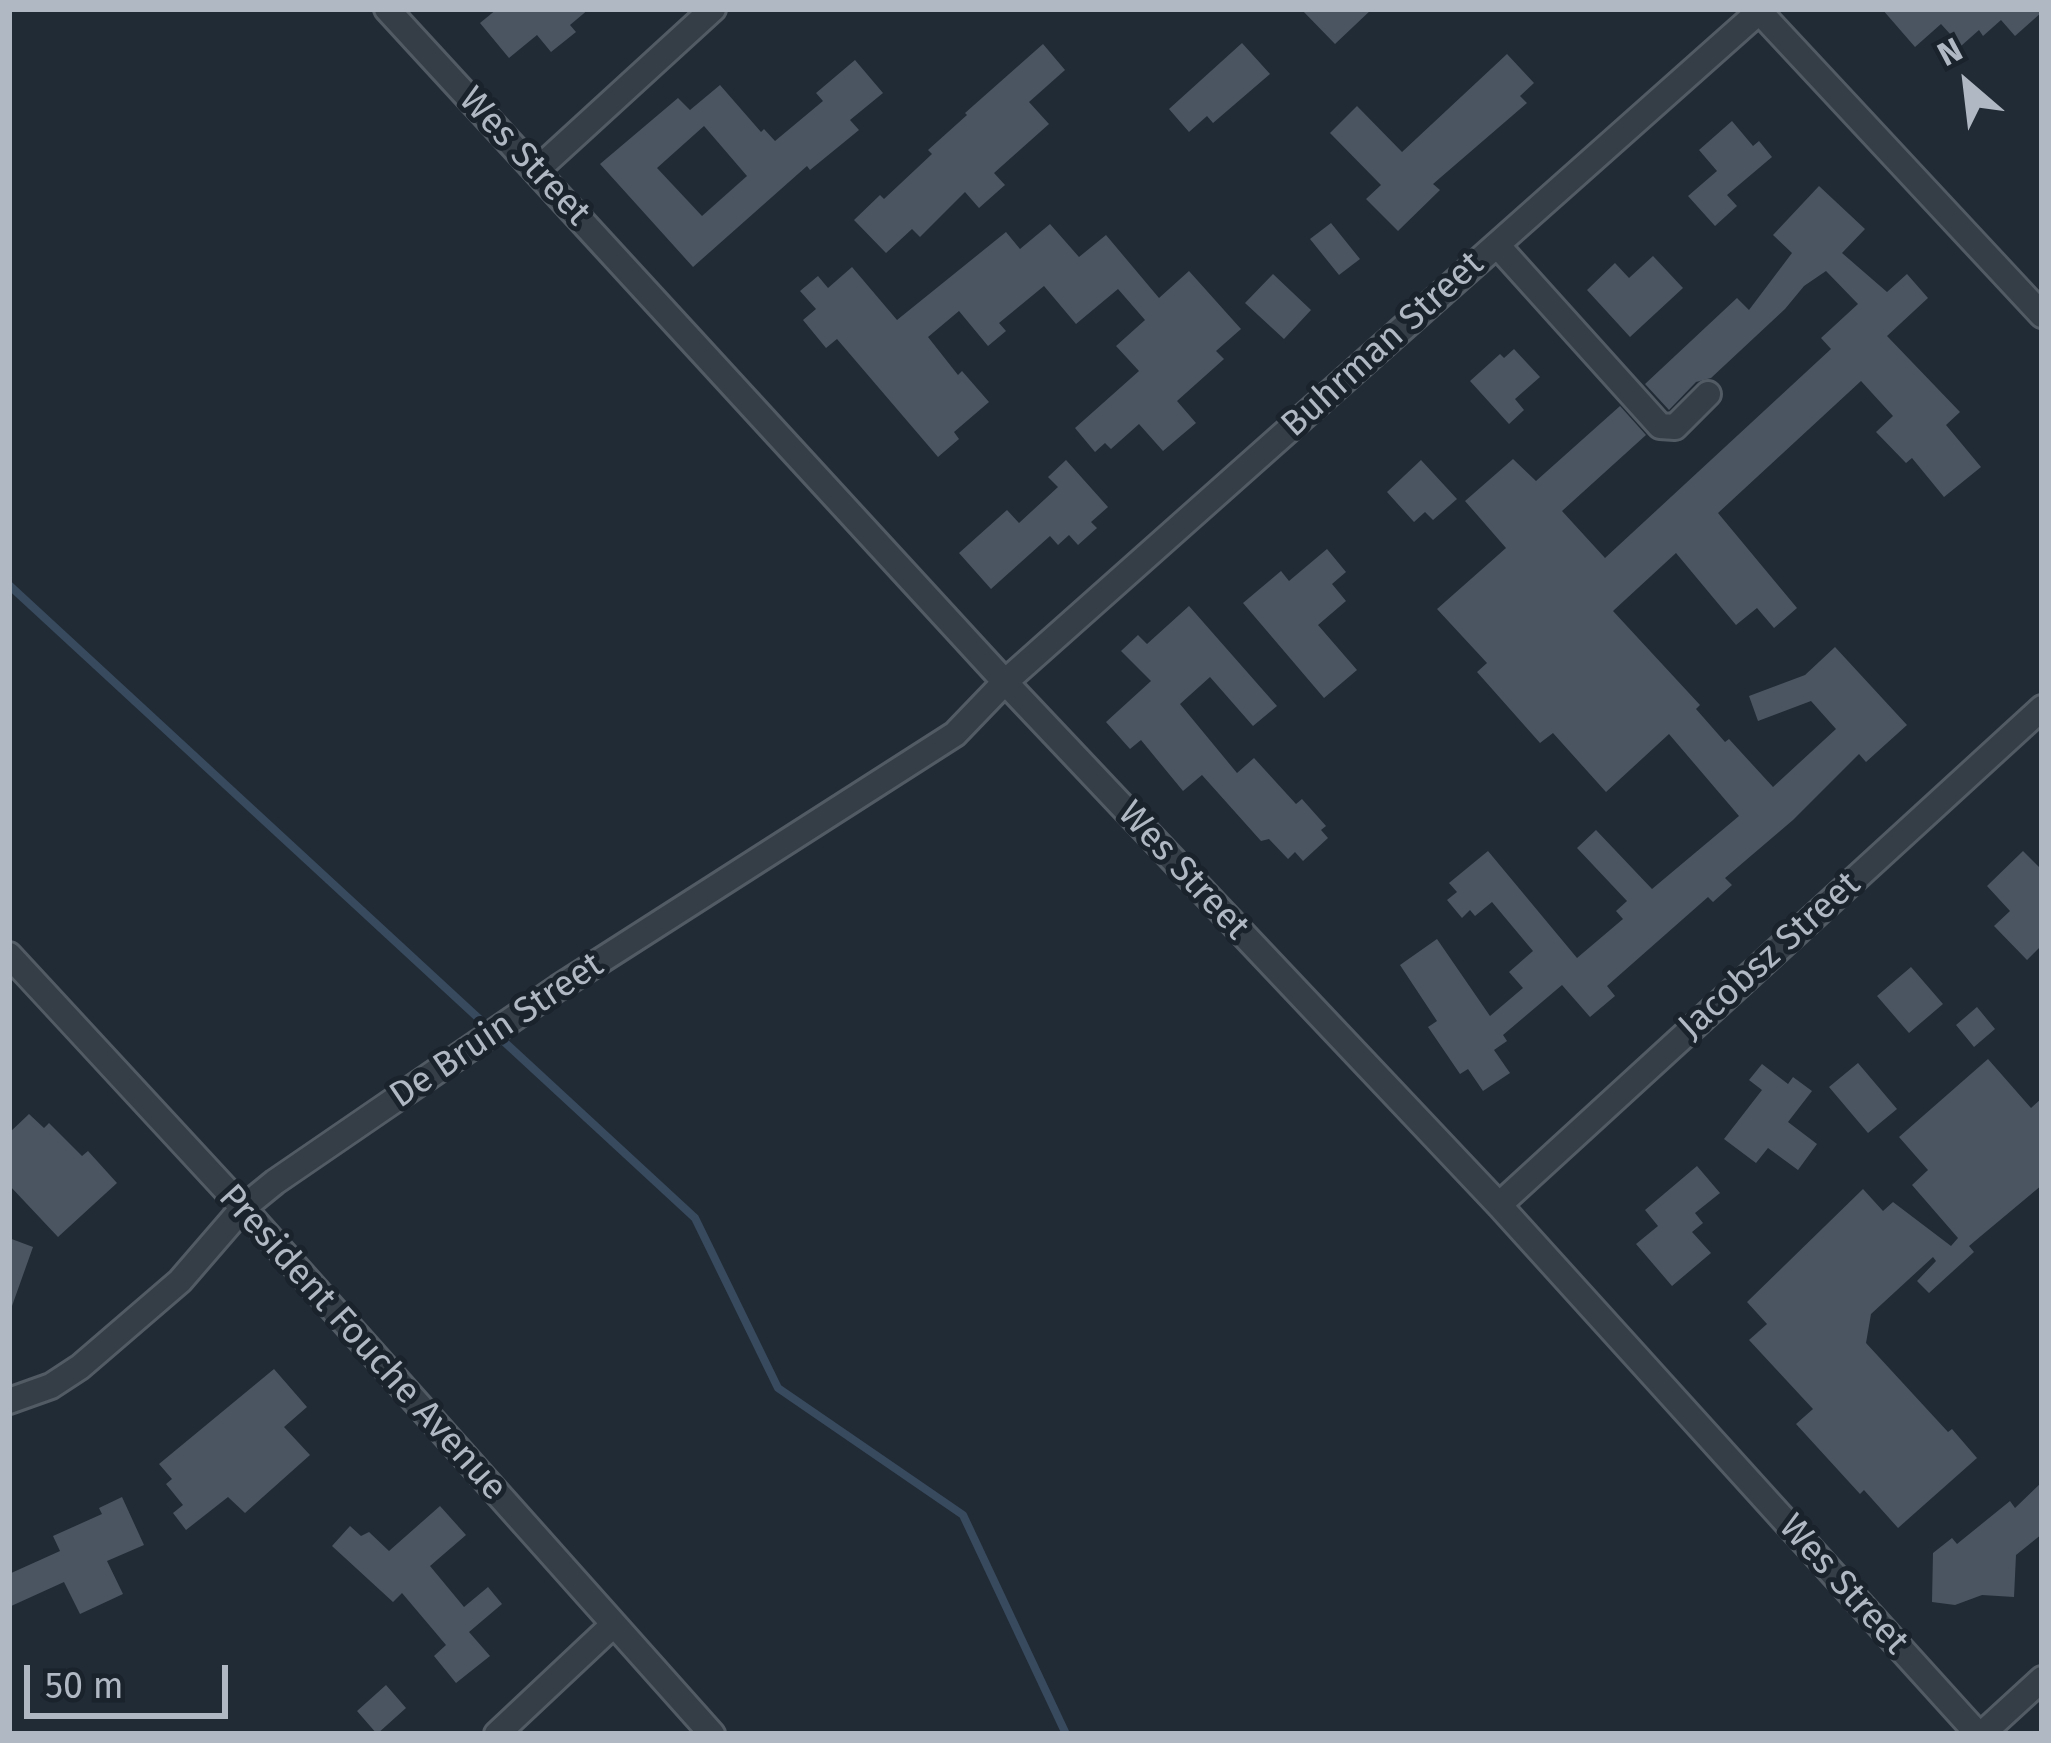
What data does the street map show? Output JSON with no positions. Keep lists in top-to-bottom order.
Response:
{
  "streets": {
    "street": [
      "Wes Street",
      "Buhrman Street",
      "Jacobsz Street",
      "De Bruin Street",
      "President Fouche Avenue"
    ]
  },
  "crossings": [
    ["Wes Street", "Buhrman Street"],
    ["Wes Street", "Jacobsz Street"],
    ["Wes Street", "De Bruin Street"],
    ["Buhrman Street", "De Bruin Street"],
    ["De Bruin Street", "President Fouche Avenue"]
  ],
  "scale_bar": "50 m",
  "north": "top left"
}
